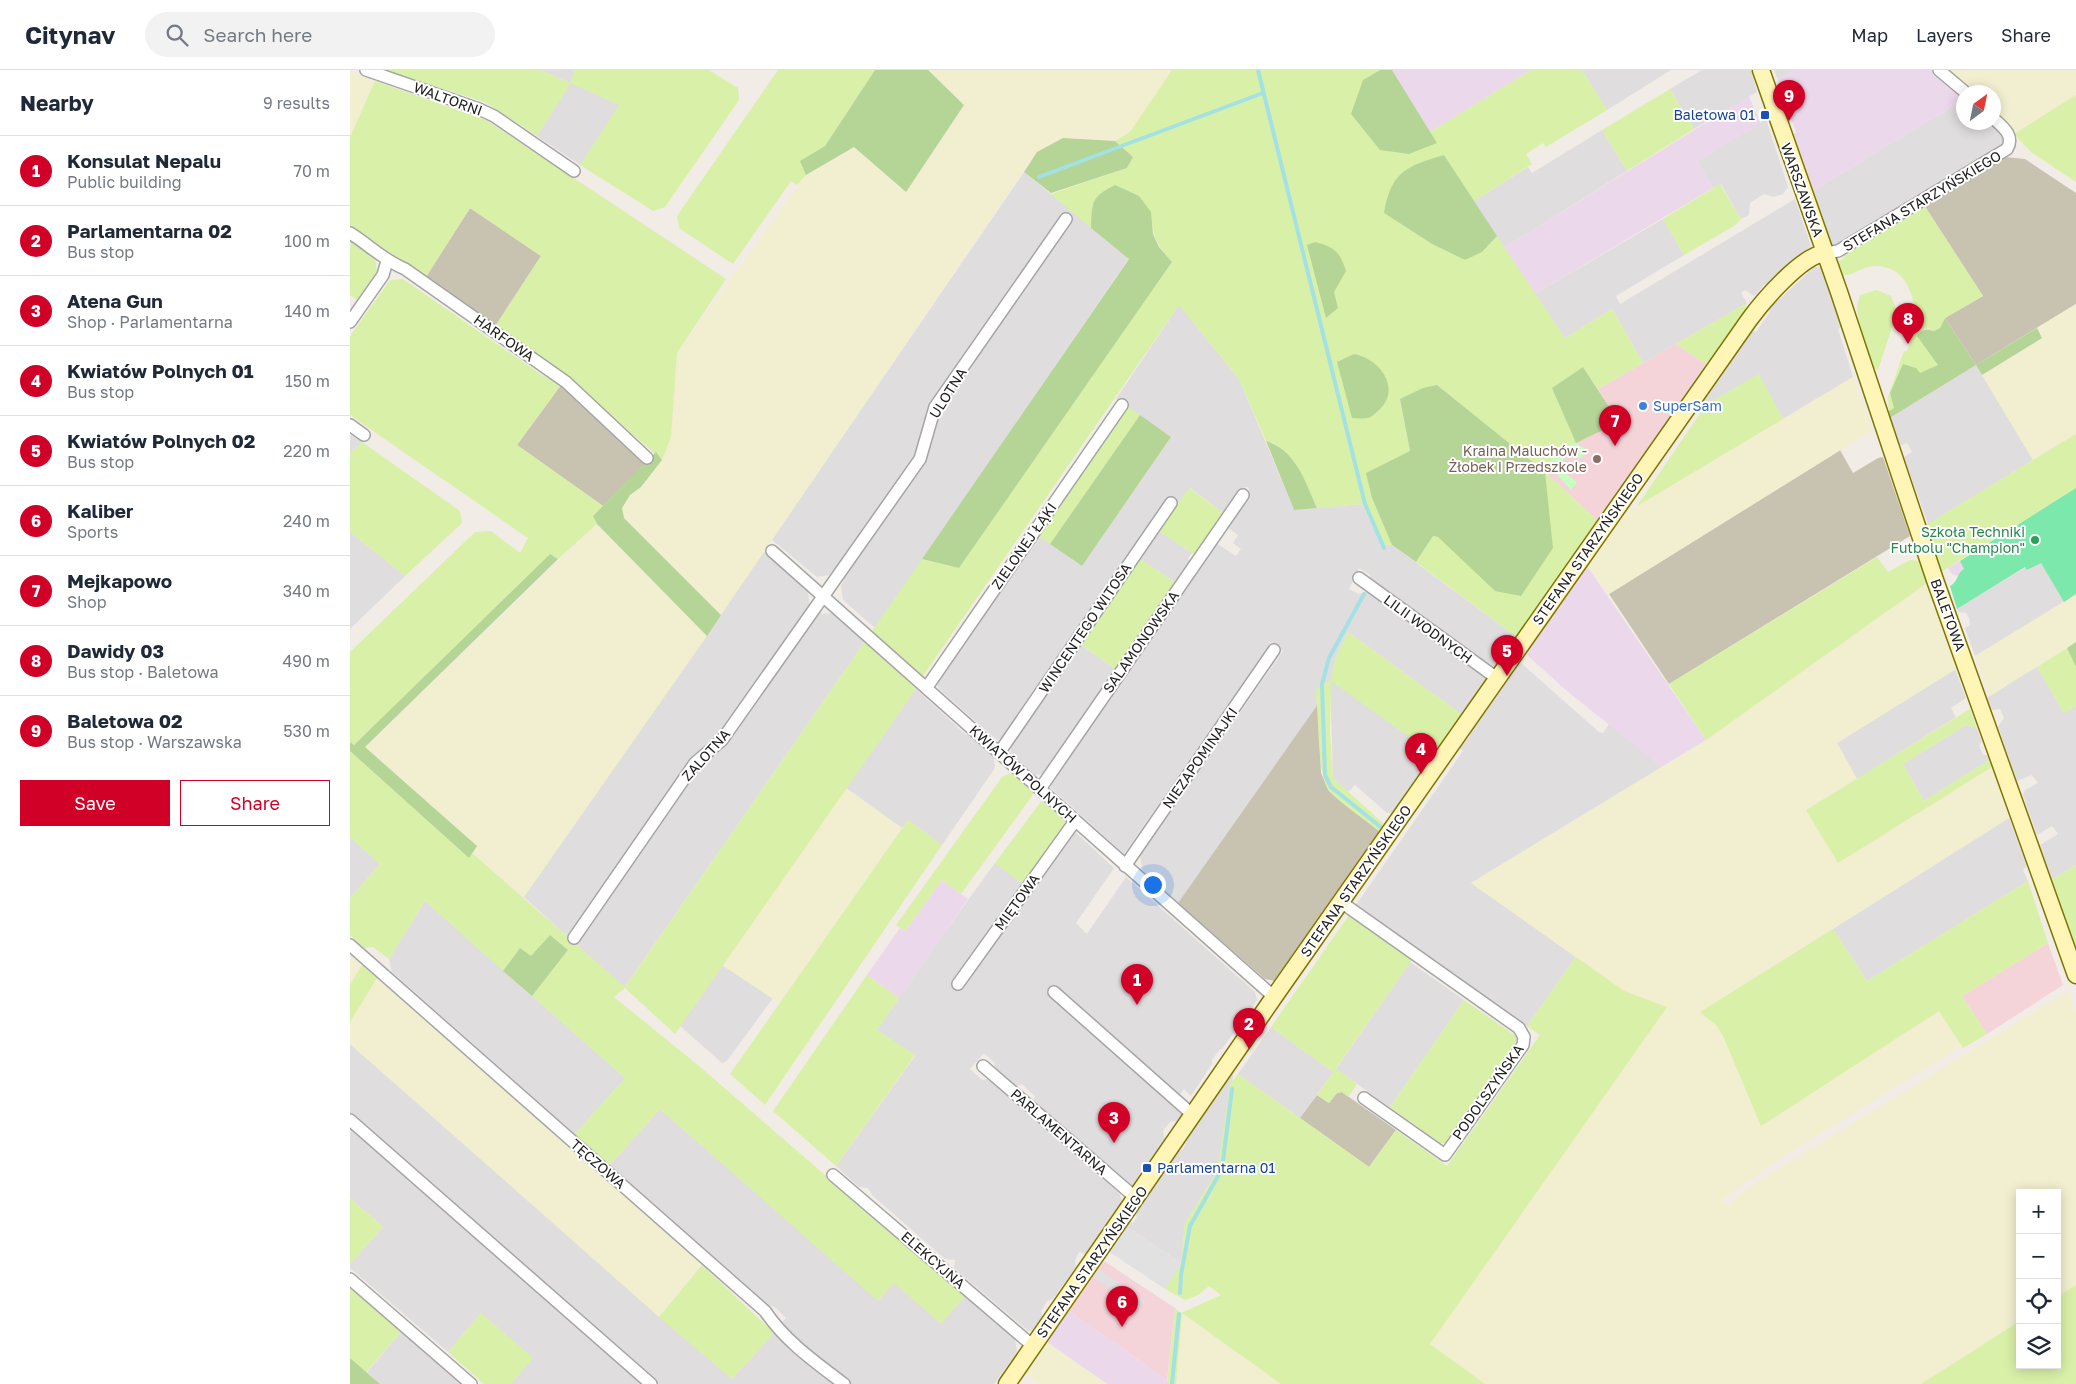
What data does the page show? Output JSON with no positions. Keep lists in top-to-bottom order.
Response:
{
  "streets": {
    "street": [
      "WALTORNI",
      "WARSZAWSKA",
      "STEFANA STARZYŃSKIEGO",
      "HARFOWA",
      "ULOTNA",
      "ZIELONEJ ŁĄKI",
      "BALETOWA",
      "WINCENTEGO WITOSA",
      "LILII WODNYCH",
      "SALAMONOWSKA",
      "ZALOTNA",
      "NIEZAPOMINAJKI",
      "KWIATÓW POLNYCH",
      "MIĘTOWA",
      "PODOLSZYŃSKA",
      "PARLAMENTARNA",
      "TĘCZOWA",
      "ELEKCYJNA"
    ]
  },
  "crossings": [
    ["WARSZAWSKA", "STEFANA STARZYŃSKIEGO"],
    ["WARSZAWSKA", "BALETOWA"],
    ["STEFANA STARZYŃSKIEGO", "BALETOWA"],
    ["STEFANA STARZYŃSKIEGO", "LILII WODNYCH"],
    ["STEFANA STARZYŃSKIEGO", "KWIATÓW POLNYCH"],
    ["STEFANA STARZYŃSKIEGO", "PODOLSZYŃSKA"],
    ["STEFANA STARZYŃSKIEGO", "PARLAMENTARNA"],
    ["STEFANA STARZYŃSKIEGO", "ELEKCYJNA"],
    ["ULOTNA", "ZALOTNA"],
    ["ULOTNA", "KWIATÓW POLNYCH"],
    ["ZIELONEJ ŁĄKI", "KWIATÓW POLNYCH"],
    ["WINCENTEGO WITOSA", "KWIATÓW POLNYCH"],
    ["SALAMONOWSKA", "KWIATÓW POLNYCH"],
    ["ZALOTNA", "KWIATÓW POLNYCH"],
    ["NIEZAPOMINAJKI", "KWIATÓW POLNYCH"],
    ["KWIATÓW POLNYCH", "MIĘTOWA"]
  ],
  "places": {
    "transit": ["Baletowa 01", "Parlamentarna 01"],
    "other": ["SuperSam", "Kraina Maluchów - Żłobek i Przedszkole", "Szkoła Techniki Futbolu \"Champion\""]
  },
  "north": "top right",
  "page": {
    "header": "Citynav",
    "search": "Search here",
    "nav": ["Map", "Layers", "Share"],
    "heading": ["Nearby", "9 results"],
    "pins": [
      "9",
      "8",
      "7",
      "5",
      "4",
      "1",
      "2",
      "3",
      "6"
    ],
    "list": [
      {
        "mark": "1",
        "name": "Konsulat Nepalu",
        "note": "Public building",
        "value": "70 m"
      },
      {
        "mark": "2",
        "name": "Parlamentarna 02",
        "note": "Bus stop",
        "value": "100 m"
      },
      {
        "mark": "3",
        "name": "Atena Gun",
        "note": "Shop · Parlamentarna",
        "value": "140 m"
      },
      {
        "mark": "4",
        "name": "Kwiatów Polnych 01",
        "note": "Bus stop",
        "value": "150 m"
      },
      {
        "mark": "5",
        "name": "Kwiatów Polnych 02",
        "note": "Bus stop",
        "value": "220 m"
      },
      {
        "mark": "6",
        "name": "Kaliber",
        "note": "Sports",
        "value": "240 m"
      },
      {
        "mark": "7",
        "name": "Mejkapowo",
        "note": "Shop",
        "value": "340 m"
      },
      {
        "mark": "8",
        "name": "Dawidy 03",
        "note": "Bus stop · Baletowa",
        "value": "490 m"
      },
      {
        "mark": "9",
        "name": "Baletowa 02",
        "note": "Bus stop · Warszawska",
        "value": "530 m"
      }
    ],
    "buttons": ["Save", "Share"],
    "map_buttons": ["+", "−"]
  }
}
